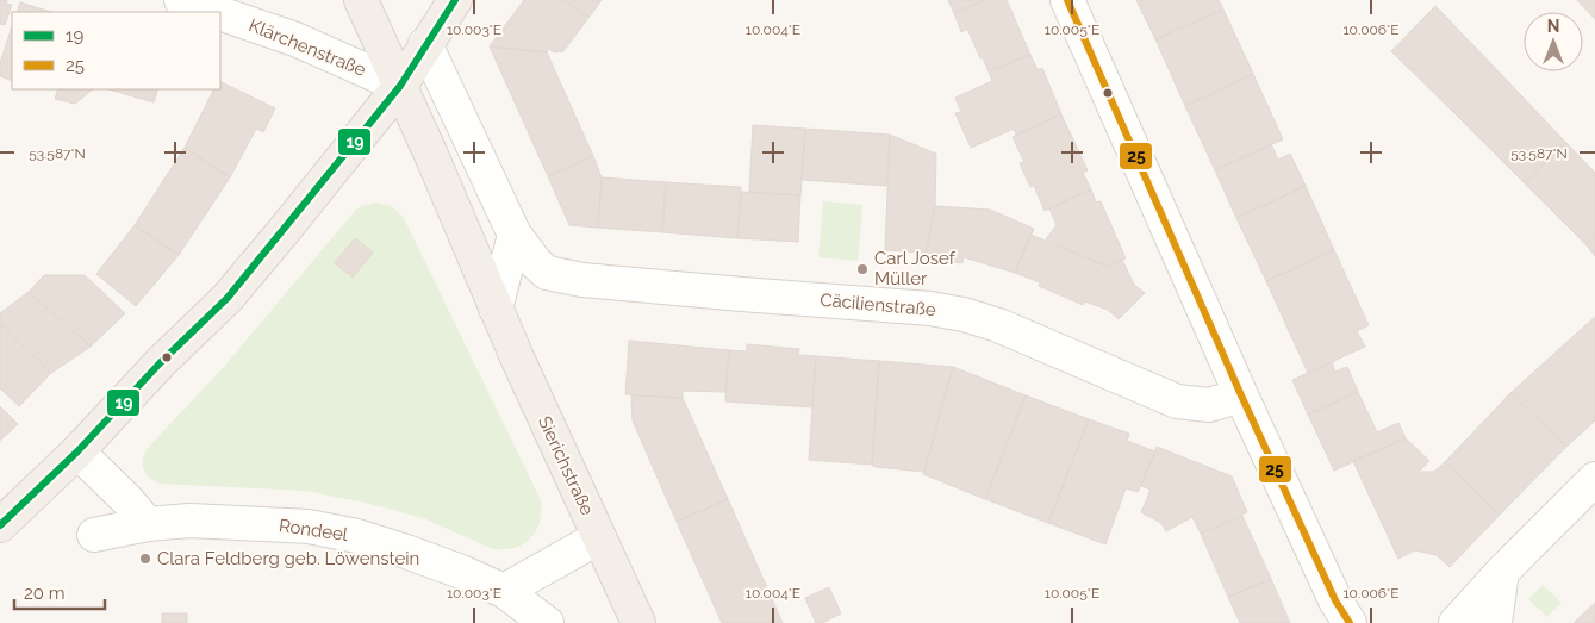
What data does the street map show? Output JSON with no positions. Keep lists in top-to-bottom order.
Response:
{
  "streets": {
    "main road": ["Sierichstraße"],
    "street": ["Klärchenstraße", "Cäcilienstraße", "Rondeel"]
  },
  "crossings": [
    ["Klärchenstraße", "Sierichstraße"]
  ],
  "places": ["Carl Josef Müller", "Clara Feldberg geb. Löwenstein"],
  "lines": ["transit line 19", "transit line 25"],
  "legend": ["19", "25"],
  "scale_bar": "20 m",
  "north": "top",
  "coordinates": [
    "10.003°E",
    "10.004°E",
    "10.005°E",
    "10.006°E",
    "53.587°N"
  ]
}
